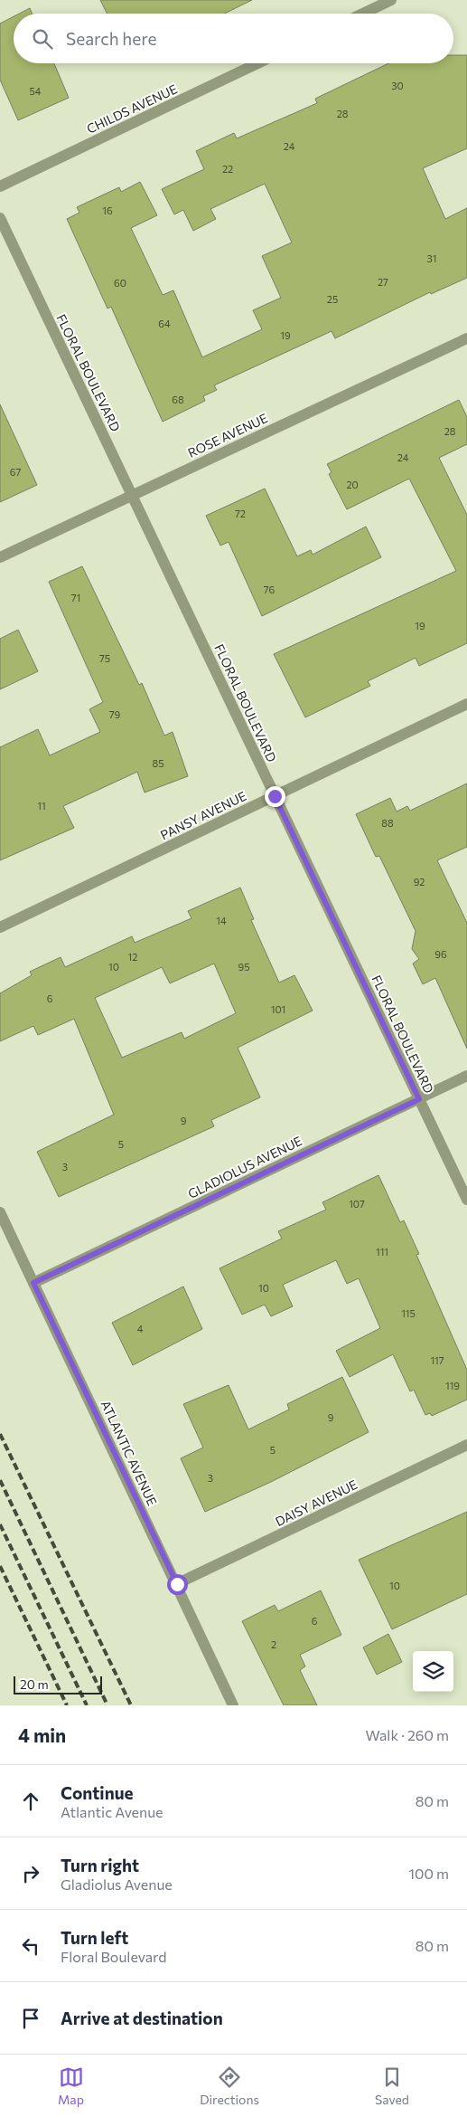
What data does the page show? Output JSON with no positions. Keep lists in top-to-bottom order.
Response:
{
  "streets": {
    "street": [
      "CHILDS AVENUE",
      "FLORAL BOULEVARD",
      "ROSE AVENUE",
      "PANSY AVENUE",
      "GLADIOLUS AVENUE",
      "ATLANTIC AVENUE",
      "DAISY AVENUE"
    ]
  },
  "crossings": [
    ["FLORAL BOULEVARD", "ROSE AVENUE"],
    ["FLORAL BOULEVARD", "PANSY AVENUE"],
    ["FLORAL BOULEVARD", "GLADIOLUS AVENUE"],
    ["GLADIOLUS AVENUE", "ATLANTIC AVENUE"],
    ["ATLANTIC AVENUE", "DAISY AVENUE"]
  ],
  "house_numbers": [
    "30",
    "54",
    "28",
    "24",
    "22",
    "16",
    "31",
    "27",
    "60",
    "25",
    "64",
    "19",
    "68",
    "28",
    "24",
    "67",
    "20",
    "72",
    "76",
    "71",
    "19",
    "75",
    "79",
    "85",
    "11",
    "88",
    "92",
    "14",
    "96",
    "12",
    "10",
    "95",
    "6",
    "101",
    "9",
    "5",
    "3",
    "107",
    "111",
    "10",
    "115",
    "4",
    "117",
    "119",
    "9",
    "5",
    "3",
    "10",
    "6",
    "2"
  ],
  "scale_bar": "20 m",
  "page": {
    "search": "Search here",
    "scale": "20 m",
    "heading": ["4 min", "Walk · 260 m"],
    "list": [
      ["Continue", "Atlantic Avenue", "80 m"],
      ["Turn right", "Gladiolus Avenue", "100 m"],
      ["Turn left", "Floral Boulevard", "80 m"],
      "Arrive at destination"
    ],
    "nav": ["Map", "Directions", "Saved"]
  }
}
